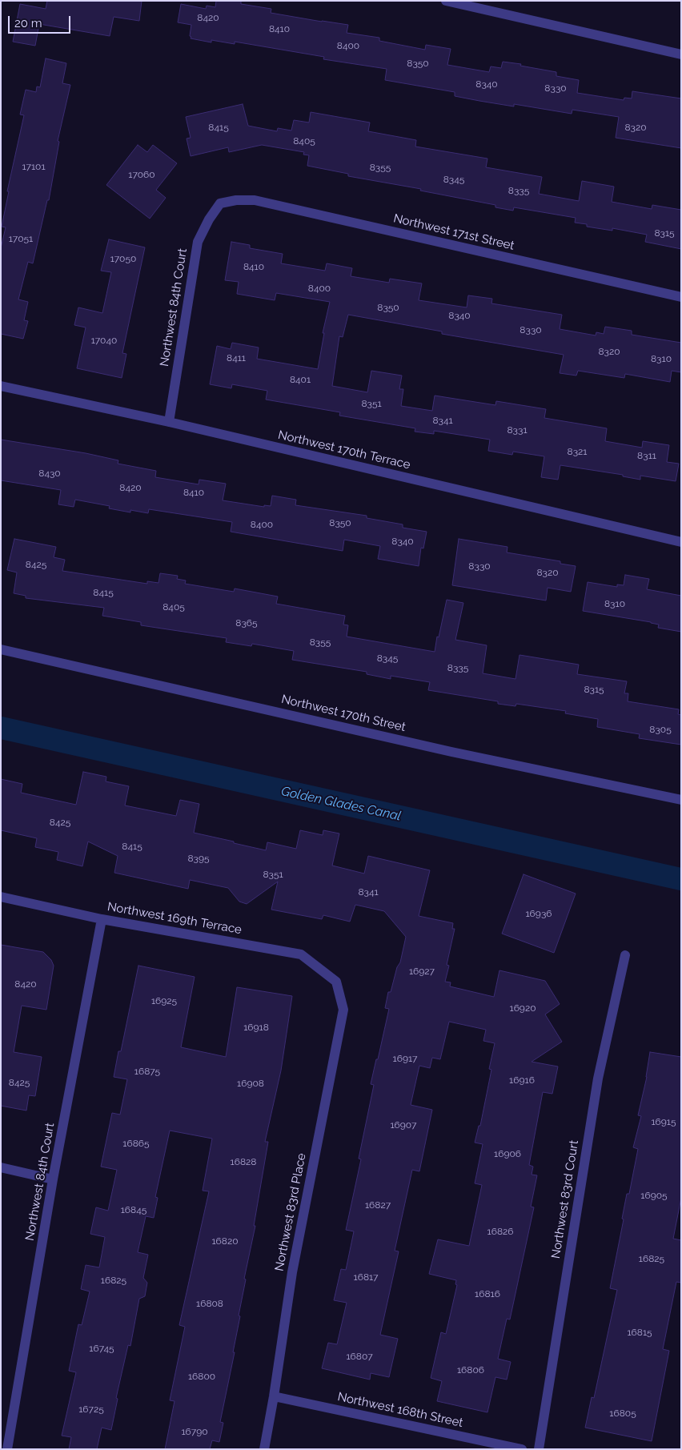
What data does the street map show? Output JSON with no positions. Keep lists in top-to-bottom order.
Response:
{
  "streets": {
    "street": [
      "Northwest 171st Street",
      "Northwest 84th Court",
      "Northwest 170th Terrace",
      "Northwest 170th Street",
      "Northwest 169th Terrace",
      "Northwest 83rd Court",
      "Northwest 83rd Place",
      "Northwest 168th Street"
    ]
  },
  "crossings": [
    ["Northwest 171st Street", "Northwest 84th Court"],
    ["Northwest 84th Court", "Northwest 170th Terrace"],
    ["Northwest 84th Court", "Northwest 169th Terrace"],
    ["Northwest 169th Terrace", "Northwest 83rd Place"],
    ["Northwest 83rd Place", "Northwest 168th Street"]
  ],
  "water": ["Golden Glades Canal"],
  "house_numbers": [
    "8420",
    "8410",
    "8400",
    "8350",
    "8340",
    "8330",
    "8415",
    "8320",
    "8405",
    "17101",
    "8355",
    "17060",
    "8345",
    "8335",
    "8315",
    "17051",
    "17050",
    "8410",
    "8400",
    "8350",
    "8340",
    "8330",
    "17040",
    "8320",
    "8411",
    "8310",
    "8401",
    "8351",
    "8341",
    "8331",
    "8321",
    "8311",
    "8430",
    "8420",
    "8410",
    "8350",
    "8400",
    "8340",
    "8425",
    "8330",
    "8320",
    "8415",
    "8310",
    "8405",
    "8365",
    "8355",
    "8345",
    "8335",
    "8315",
    "8305",
    "8425",
    "8415",
    "8395",
    "8351",
    "8341",
    "16936",
    "16927",
    "8420",
    "16925",
    "16920",
    "16918",
    "16917",
    "16875",
    "16916",
    "8425",
    "16908",
    "16915",
    "16907",
    "16865",
    "16906",
    "16828",
    "16905",
    "16827",
    "16845",
    "16826",
    "16820",
    "16825",
    "16817",
    "16825",
    "16816",
    "16808",
    "16815",
    "16745",
    "16807",
    "16806",
    "16800",
    "16725",
    "16805",
    "16790"
  ],
  "scale_bar": "20 m"
}
